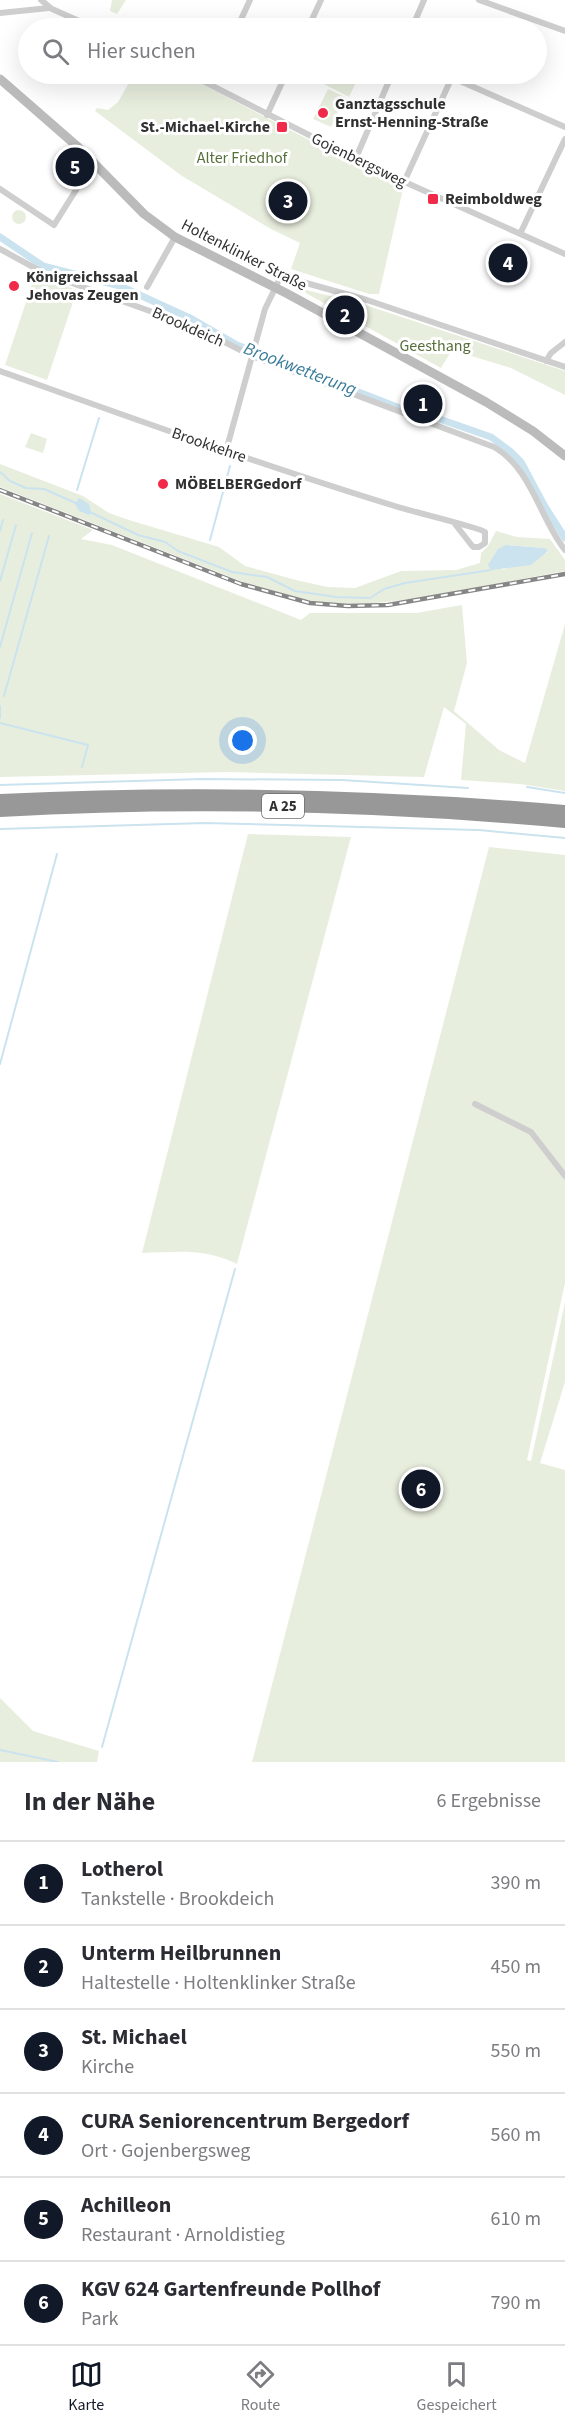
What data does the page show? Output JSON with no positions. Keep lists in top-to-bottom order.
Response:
{
  "streets": {
    "highway": ["A 25"],
    "main road": ["Holtenklinker Straße"],
    "street": ["Gojenbergsweg", "Brookdeich", "Brookkehre"]
  },
  "water": ["Brookwetterung"],
  "parks": ["Alter Friedhof", "Geesthang"],
  "places": {
    "other": ["Ganztagsschule Ernst-Henning-Straße", "Königreichssaal Jehovas Zeugen", "MÖBELBERGedorf"],
    "transit": ["St.-Michael-Kirche", "Reimboldweg"]
  },
  "page": {
    "search": "Hier suchen",
    "pins": [
      "5",
      "3",
      "4",
      "2",
      "1",
      "6"
    ],
    "heading": ["In der Nähe", "6 Ergebnisse"],
    "list": [
      {
        "mark": "1",
        "name": "Lotherol",
        "note": "Tankstelle · Brookdeich",
        "value": "390 m"
      },
      {
        "mark": "2",
        "name": "Unterm Heilbrunnen",
        "note": "Haltestelle · Holtenklinker Straße",
        "value": "450 m"
      },
      {
        "mark": "3",
        "name": "St. Michael",
        "note": "Kirche",
        "value": "550 m"
      },
      {
        "mark": "4",
        "name": "CURA Seniorencentrum Bergedorf",
        "note": "Ort · Gojenbergsweg",
        "value": "560 m"
      },
      {
        "mark": "5",
        "name": "Achilleon",
        "note": "Restaurant · Arnoldistieg",
        "value": "610 m"
      },
      {
        "mark": "6",
        "name": "KGV 624 Gartenfreunde Pollhof",
        "note": "Park",
        "value": "790 m"
      }
    ],
    "nav": ["Karte", "Route", "Gespeichert"]
  }
}
